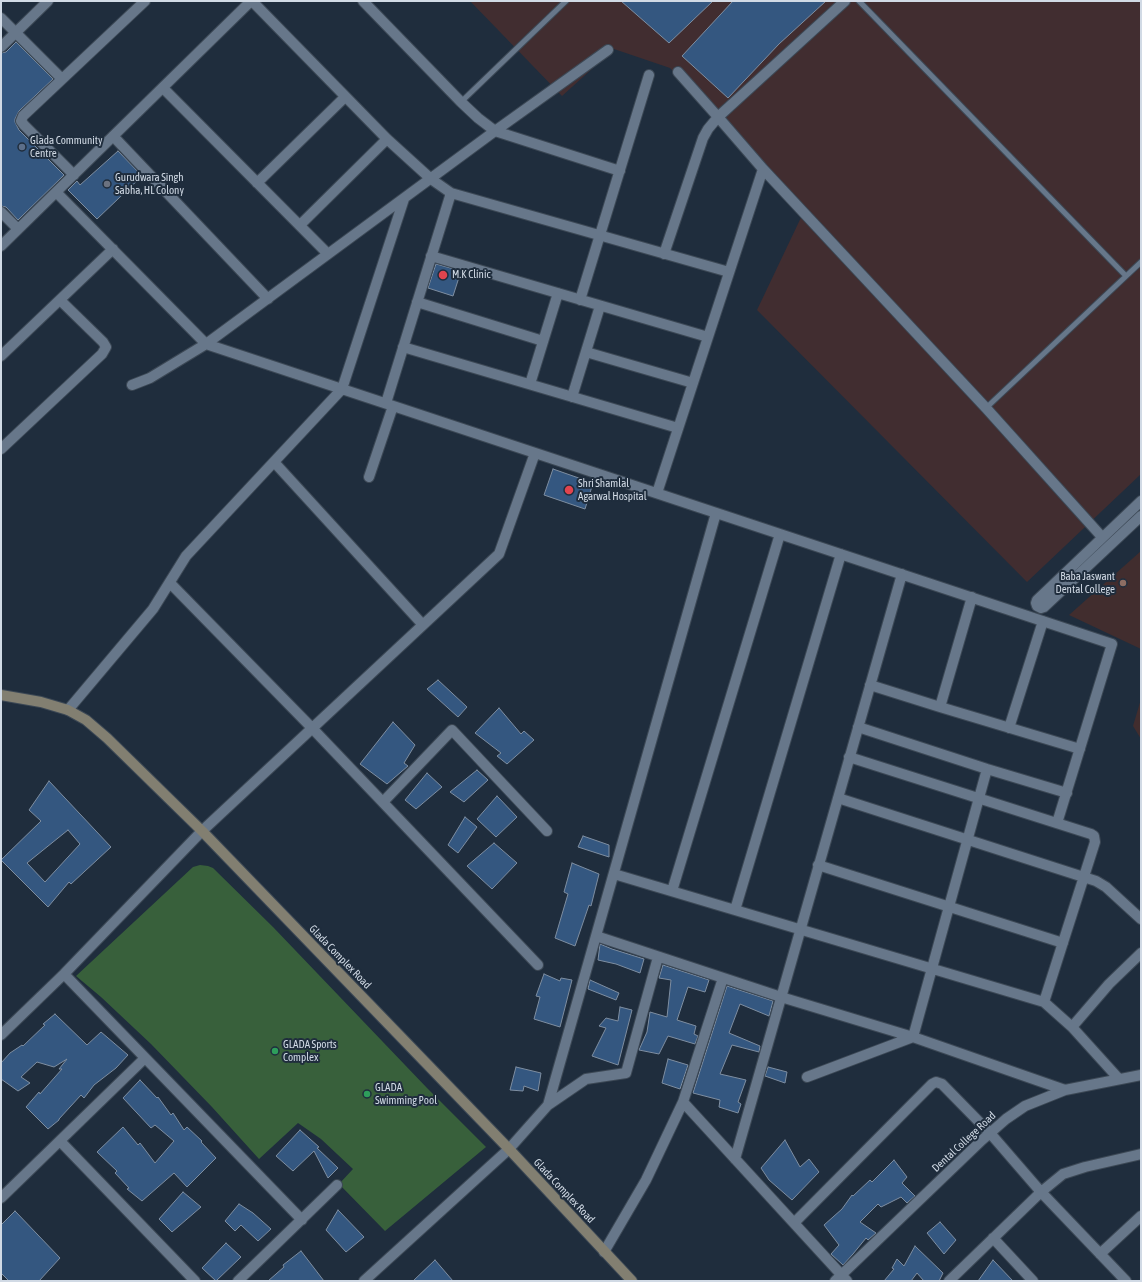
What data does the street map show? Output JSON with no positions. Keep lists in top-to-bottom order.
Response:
{
  "streets": {
    "street": ["Glada Complex Road", "Dental College Road"]
  },
  "places": [
    "Glada Community Centre",
    "Gurudwara Singh Sabha, HL Colony",
    "M.K Clinic",
    "Shri Shamlal Agarwal Hospital",
    "Baba Jaswant Dental College",
    "GLADA Sports Complex",
    "GLADA Swimming Pool"
  ]
}
